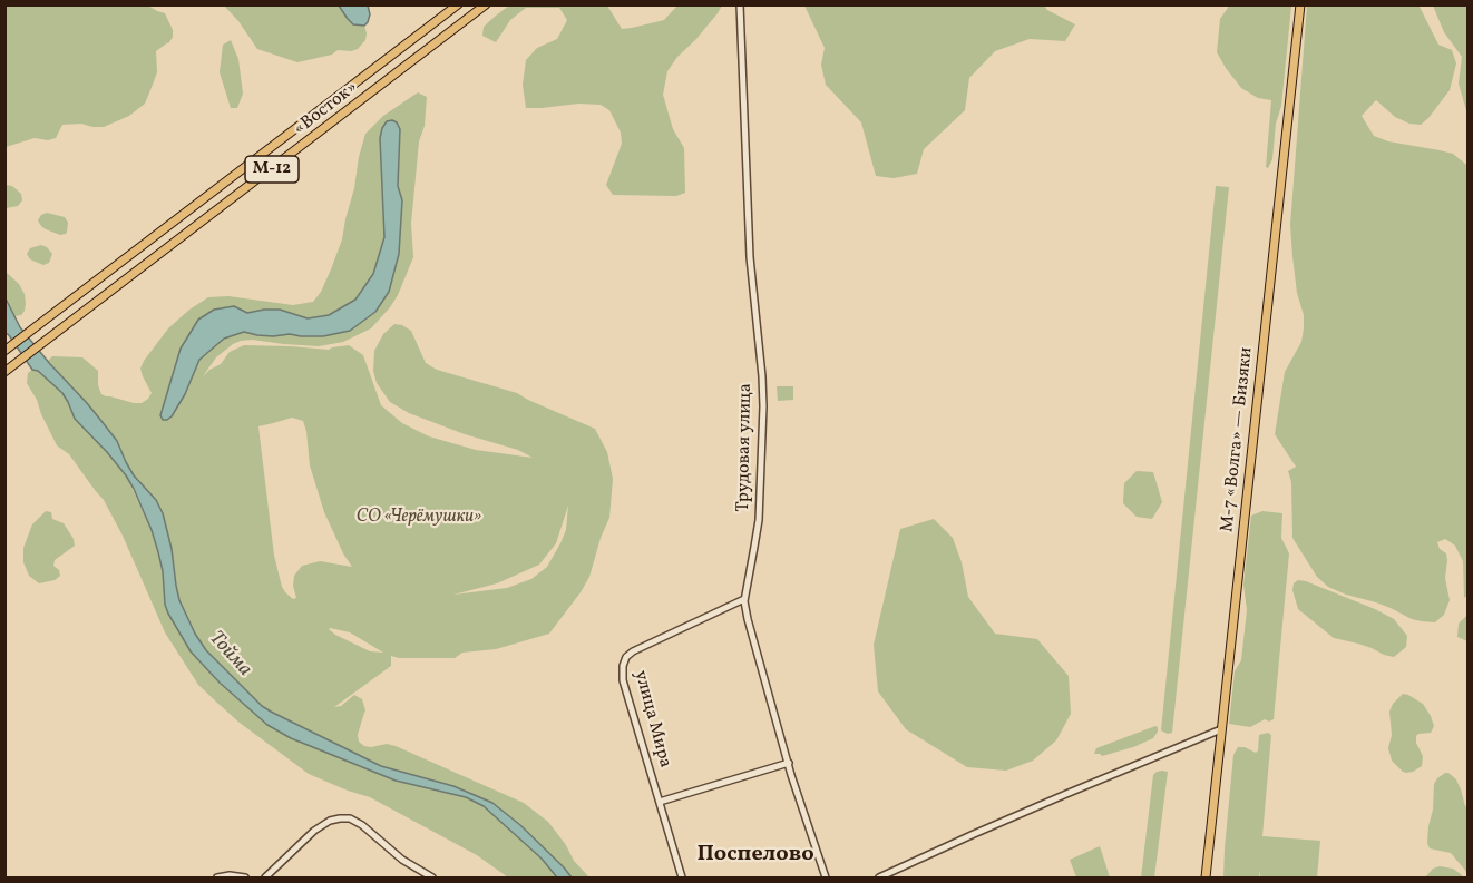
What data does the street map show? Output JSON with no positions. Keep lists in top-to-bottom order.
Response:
{
  "streets": {
    "main road": ["«Восток»", "М-12", "М-7 «Волга» — Бизяки"],
    "street": ["Трудовая улица", "улица Мира"]
  },
  "crossings": [
    ["Трудовая улица", "улица Мира"]
  ],
  "districts": ["Поспелово"],
  "water": ["Тойма"],
  "parks": ["СО «Черёмушки»"]
}
